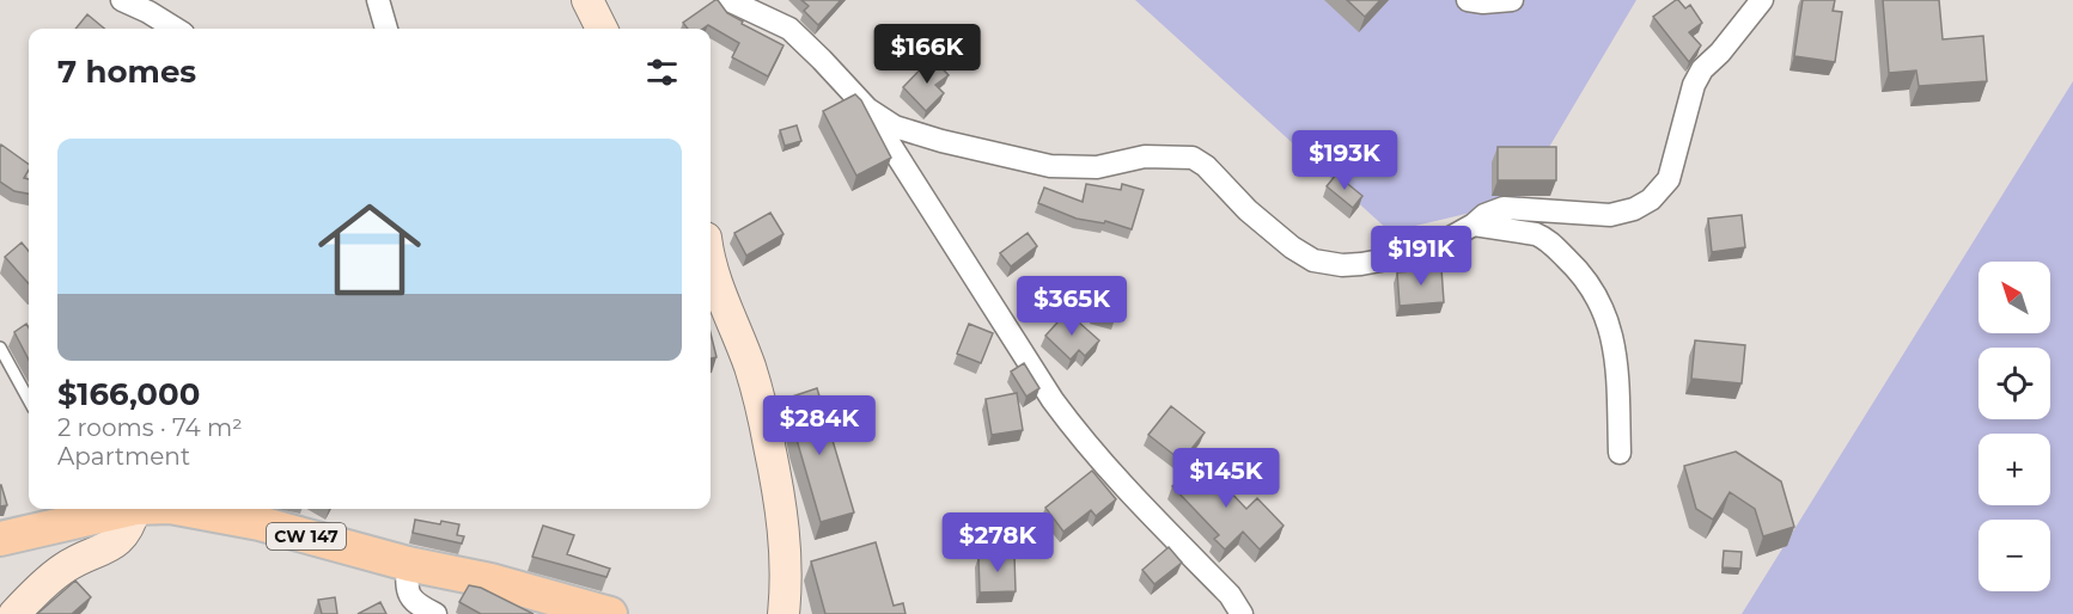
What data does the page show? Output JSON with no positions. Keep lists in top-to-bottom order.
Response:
{
  "streets": {
    "main road": ["CW 147"]
  },
  "north": "top left",
  "page": {
    "price": [
      "$166K",
      "$193K",
      "$191K",
      "$365K",
      "$284K",
      "$145K",
      "$278K"
    ],
    "heading": "7 homes",
    "list": [
      {
        "name": "$166,000",
        "note": "2 rooms · 74 m² · Apartment"
      }
    ],
    "map_buttons": ["+", "−"]
  }
}
